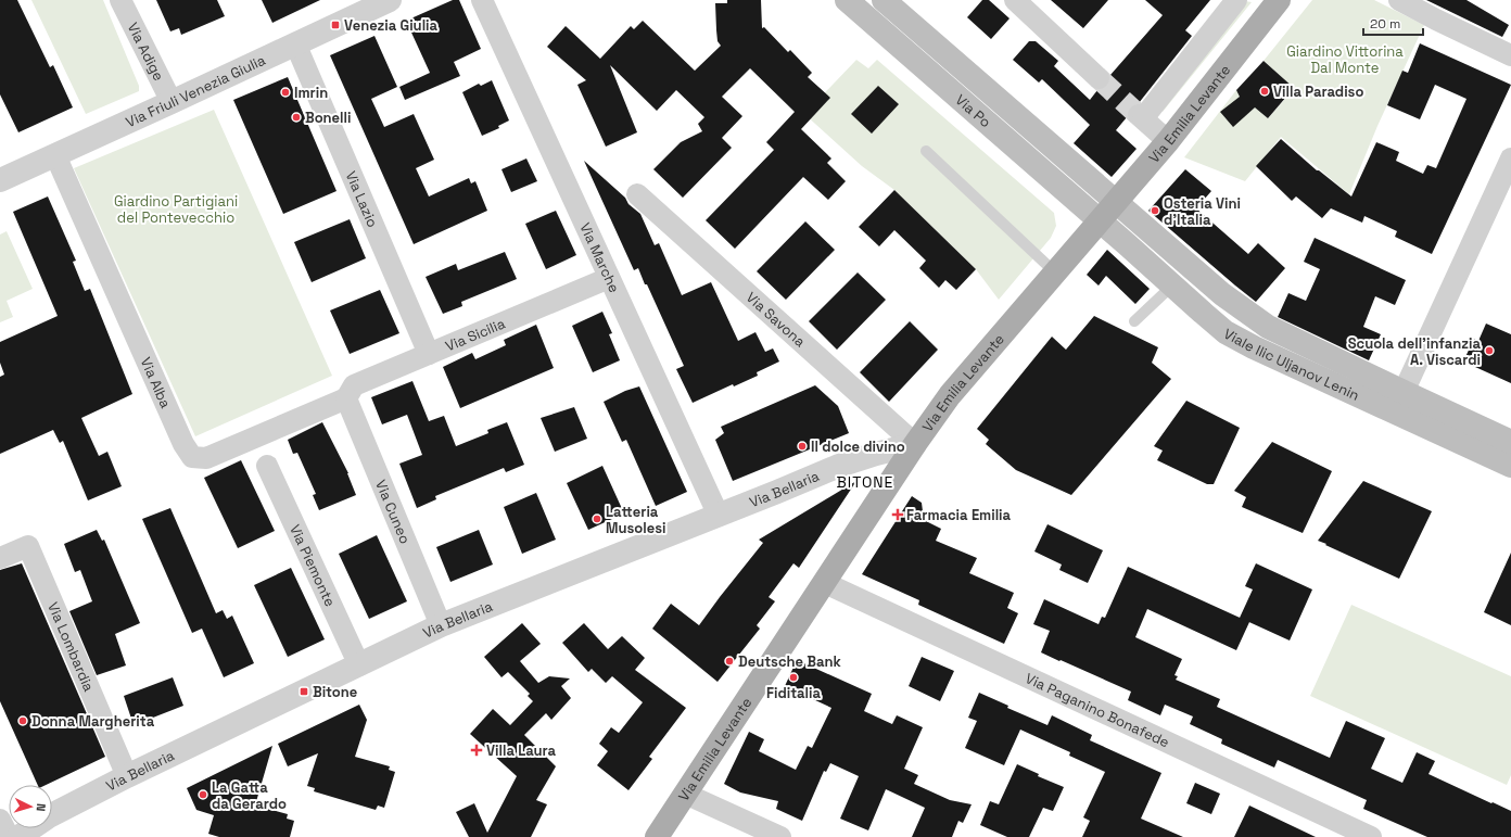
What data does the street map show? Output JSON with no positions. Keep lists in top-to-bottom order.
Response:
{
  "streets": {
    "main road": ["Via Po", "Via Emilia Levante", "Viale Ilic Uljanov Lenin"],
    "street": [
      "Via Adige",
      "Via Friuli Venezia Giulia",
      "Via Lazio",
      "Via Marche",
      "Via Savona",
      "Via Sicilia",
      "Via Alba",
      "Via Bellaria",
      "Via Cuneo",
      "Via Piemonte",
      "Via Lombardia",
      "Via Paganino Bonafede"
    ]
  },
  "crossings": [
    ["Via Adige", "Via Friuli Venezia Giulia"],
    ["Via Friuli Venezia Giulia", "Via Lazio"],
    ["Via Friuli Venezia Giulia", "Via Alba"],
    ["Via Po", "Via Emilia Levante"],
    ["Via Po", "Viale Ilic Uljanov Lenin"],
    ["Via Emilia Levante", "Via Savona"],
    ["Via Emilia Levante", "Viale Ilic Uljanov Lenin"],
    ["Via Emilia Levante", "Via Bellaria"],
    ["Via Emilia Levante", "Via Paganino Bonafede"],
    ["Via Lazio", "Via Sicilia"],
    ["Via Marche", "Via Sicilia"],
    ["Via Marche", "Via Bellaria"],
    ["Via Savona", "Via Bellaria"],
    ["Via Sicilia", "Via Alba"],
    ["Via Sicilia", "Via Cuneo"],
    ["Via Alba", "Via Cuneo"],
    ["Via Bellaria", "Via Cuneo"],
    ["Via Bellaria", "Via Piemonte"],
    ["Via Bellaria", "Via Lombardia"]
  ],
  "districts": ["BITONE"],
  "parks": ["Giardino Vittorina Dal Monte", "Giardino Partigiani del Pontevecchio"],
  "places": {
    "transit": ["Venezia Giulia", "Bitone"],
    "other": [
      "Villa Paradiso",
      "Imrin",
      "Bonelli",
      "Osteria Vini d'Italia",
      "Scuola dell'infanzia A. Viscardi",
      "Il dolce divino",
      "Latteria Musolesi",
      "Deutsche Bank",
      "Fiditalia",
      "Donna Margherita",
      "La Gatta da Gerardo"
    ],
    "health": ["Farmacia Emilia", "Villa Laura"]
  },
  "scale_bar": "20 m",
  "north": "right"
}
